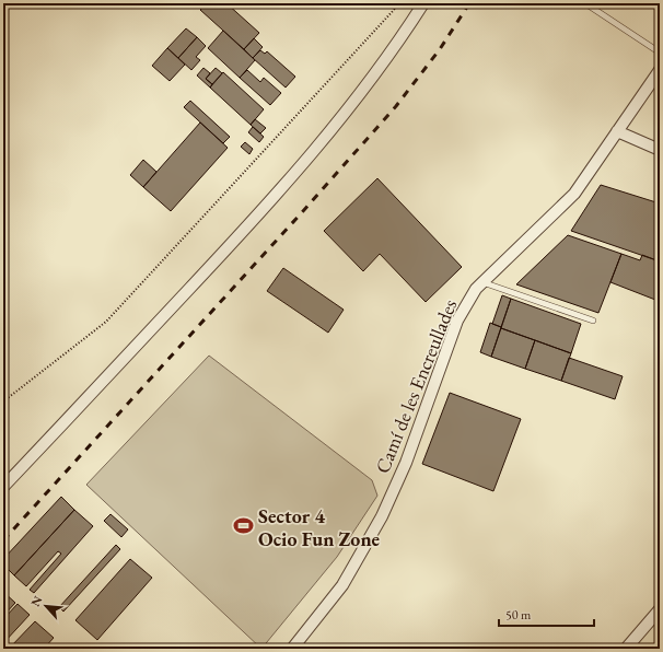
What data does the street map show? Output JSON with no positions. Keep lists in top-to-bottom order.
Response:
{
  "streets": {
    "street": ["Camí de les Encreullades"]
  },
  "places": {
    "sports": ["Sector 4 Ocio Fun Zone"]
  },
  "scale_bar": "50 m",
  "north": "top left"
}
